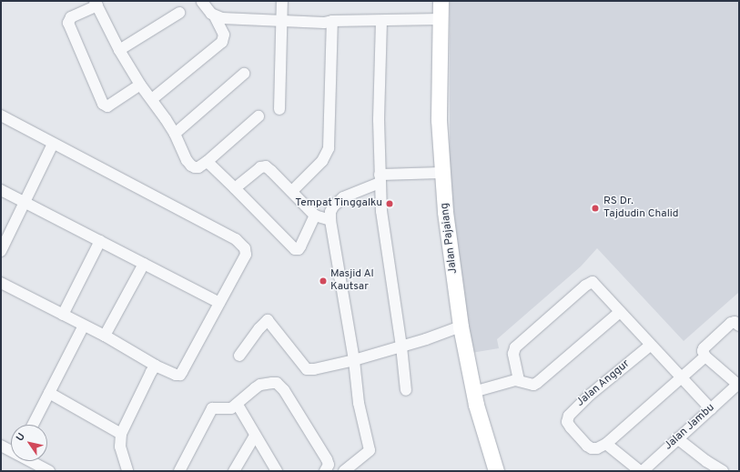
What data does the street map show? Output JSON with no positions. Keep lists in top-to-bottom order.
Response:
{
  "streets": {
    "main road": ["Jalan Pajaiang"],
    "street": ["Jalan Anggur", "Jalan Jambu"]
  },
  "places": ["Tempat Tinggalku", "RS Dr. Tajdudin Chalid", "Masjid Al Kautsar"],
  "north": "top left"
}
